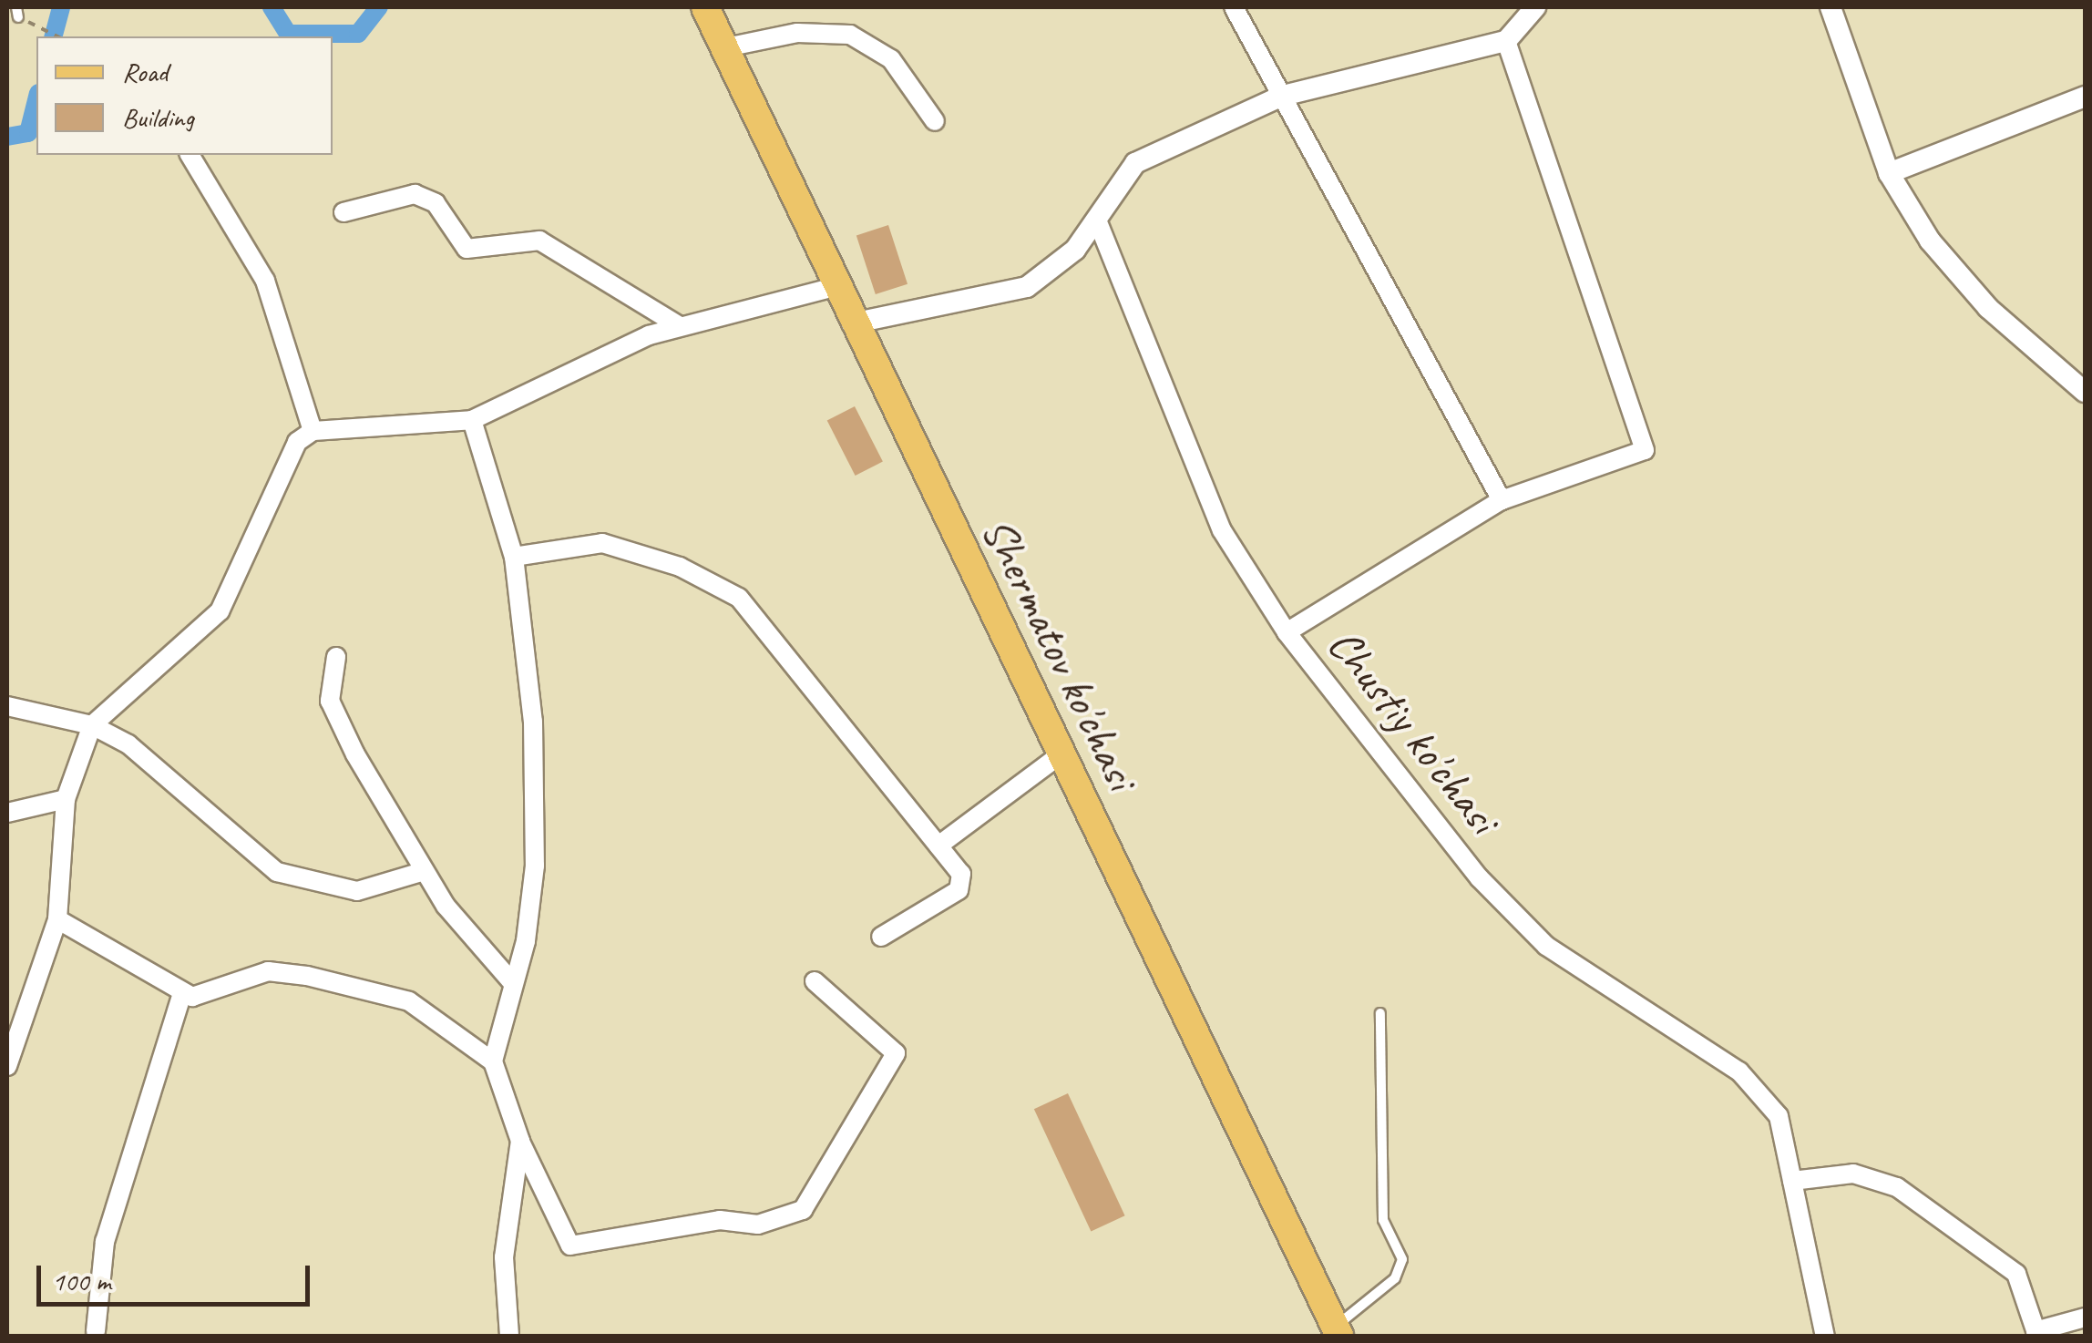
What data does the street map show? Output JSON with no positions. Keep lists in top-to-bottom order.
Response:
{
  "streets": {
    "main road": ["Shermatov ko'chasi"],
    "street": ["Chustiy ko'chasi"]
  },
  "legend": ["Road", "Building"],
  "scale_bar": "100 m"
}
